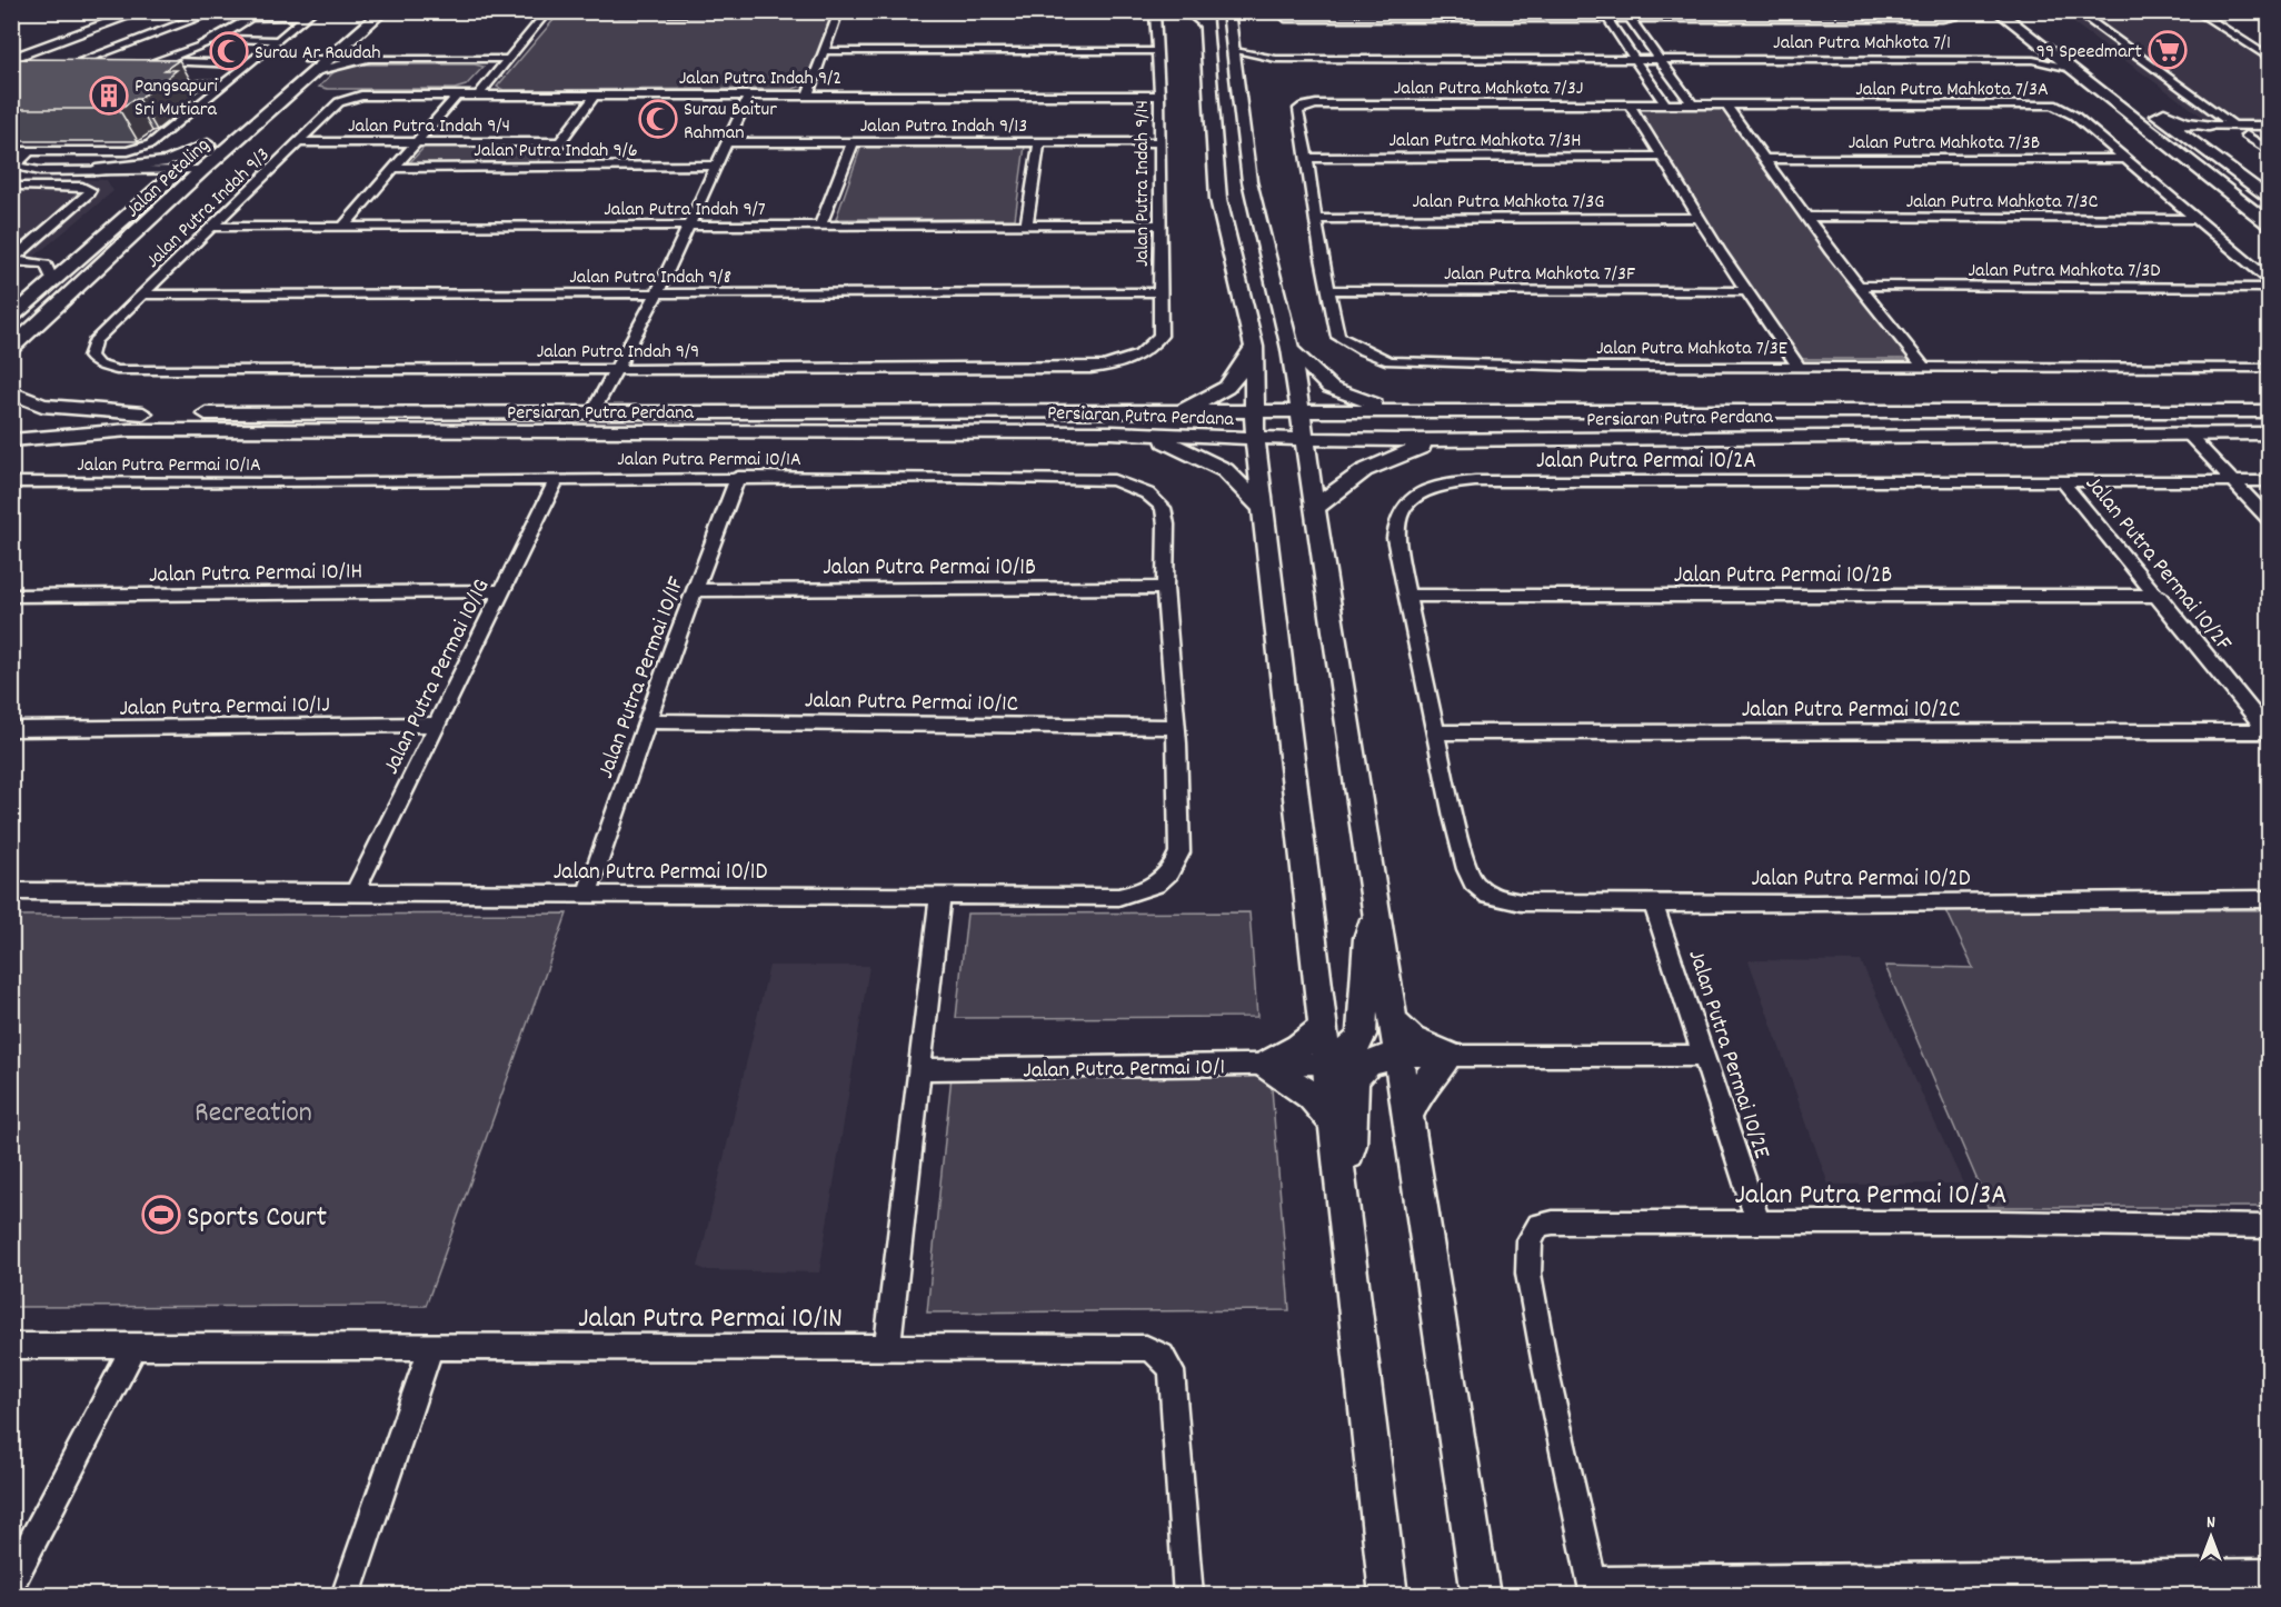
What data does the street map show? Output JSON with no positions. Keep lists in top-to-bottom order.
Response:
{
  "streets": {
    "main road": ["Jalan Petaling", "Persiaran Putra Perdana"],
    "street": [
      "Jalan Putra Mahkota 7/1",
      "Jalan Putra Indah 9/2",
      "Jalan Putra Mahkota 7/3J",
      "Jalan Putra Mahkota 7/3A",
      "Jalan Putra Indah 9/4",
      "Jalan Putra Indah 9/13",
      "Jalan Putra Mahkota 7/3H",
      "Jalan Putra Mahkota 7/3B",
      "Jalan Putra Indah 9/6",
      "Jalan Putra Indah 9/14",
      "Jalan Putra Mahkota 7/3G",
      "Jalan Putra Mahkota 7/3C",
      "Jalan Putra Indah 9/3",
      "Jalan Putra Indah 9/7",
      "Jalan Putra Mahkota 7/3D",
      "Jalan Putra Mahkota 7/3F",
      "Jalan Putra Indah 9/8",
      "Jalan Putra Mahkota 7/3E",
      "Jalan Putra Indah 9/9",
      "Jalan Putra Permai 10/1A",
      "Jalan Putra Permai 10/2A",
      "Jalan Putra Permai 10/2F",
      "Jalan Putra Permai 10/1B",
      "Jalan Putra Permai 10/1H",
      "Jalan Putra Permai 10/2B",
      "Jalan Putra Permai 10/1G",
      "Jalan Putra Permai 10/1F",
      "Jalan Putra Permai 10/1C",
      "Jalan Putra Permai 10/1J",
      "Jalan Putra Permai 10/2C",
      "Jalan Putra Permai 10/1D",
      "Jalan Putra Permai 10/2D",
      "Jalan Putra Permai 10/2E",
      "Jalan Putra Permai 10/1",
      "Jalan Putra Permai 10/3A",
      "Jalan Putra Permai 10/1N"
    ]
  },
  "crossings": [
    ["Jalan Putra Indah 9/2", "Jalan Putra Indah 9/14"],
    ["Jalan Putra Indah 9/2", "Jalan Putra Indah 9/3"],
    ["Jalan Putra Mahkota 7/3J", "Jalan Putra Mahkota 7/3A"],
    ["Jalan Putra Mahkota 7/3J", "Jalan Putra Mahkota 7/3E"],
    ["Jalan Putra Mahkota 7/3A", "Jalan Putra Mahkota 7/3B"],
    ["Jalan Putra Mahkota 7/3A", "Jalan Putra Mahkota 7/3C"],
    ["Jalan Putra Indah 9/4", "Jalan Putra Indah 9/3"],
    ["Jalan Putra Indah 9/13", "Jalan Putra Indah 9/14"],
    ["Jalan Putra Mahkota 7/3H", "Jalan Putra Mahkota 7/3E"],
    ["Jalan Putra Indah 9/14", "Jalan Putra Indah 9/7"],
    ["Jalan Putra Indah 9/14", "Jalan Putra Indah 9/8"],
    ["Jalan Putra Indah 9/14", "Jalan Putra Indah 9/9"],
    ["Jalan Putra Mahkota 7/3G", "Jalan Putra Mahkota 7/3E"],
    ["Jalan Putra Indah 9/3", "Jalan Putra Indah 9/7"],
    ["Jalan Putra Indah 9/3", "Jalan Putra Indah 9/8"],
    ["Jalan Putra Indah 9/3", "Jalan Putra Indah 9/9"],
    ["Jalan Putra Mahkota 7/3F", "Jalan Putra Mahkota 7/3E"],
    ["Jalan Putra Permai 10/1A", "Jalan Putra Permai 10/1B"],
    ["Jalan Putra Permai 10/1A", "Jalan Putra Permai 10/1G"],
    ["Jalan Putra Permai 10/1A", "Jalan Putra Permai 10/1F"],
    ["Jalan Putra Permai 10/1A", "Jalan Putra Permai 10/1C"],
    ["Jalan Putra Permai 10/1A", "Jalan Putra Permai 10/1D"],
    ["Jalan Putra Permai 10/2A", "Jalan Putra Permai 10/2F"],
    ["Jalan Putra Permai 10/2A", "Jalan Putra Permai 10/2B"],
    ["Jalan Putra Permai 10/2A", "Jalan Putra Permai 10/2C"],
    ["Jalan Putra Permai 10/2A", "Jalan Putra Permai 10/2D"],
    ["Jalan Putra Permai 10/2F", "Jalan Putra Permai 10/2B"],
    ["Jalan Putra Permai 10/2F", "Jalan Putra Permai 10/2C"],
    ["Jalan Putra Permai 10/1B", "Jalan Putra Permai 10/1F"],
    ["Jalan Putra Permai 10/1H", "Jalan Putra Permai 10/1G"],
    ["Jalan Putra Permai 10/1G", "Jalan Putra Permai 10/1J"],
    ["Jalan Putra Permai 10/1G", "Jalan Putra Permai 10/1D"],
    ["Jalan Putra Permai 10/1F", "Jalan Putra Permai 10/1C"],
    ["Jalan Putra Permai 10/1F", "Jalan Putra Permai 10/1D"],
    ["Jalan Putra Permai 10/1C", "Jalan Putra Permai 10/1D"],
    ["Jalan Putra Permai 10/2D", "Jalan Putra Permai 10/2E"],
    ["Jalan Putra Permai 10/2E", "Jalan Putra Permai 10/3A"]
  ],
  "parks": ["Recreation"],
  "places": {
    "supermarket": ["99 Speedmart"],
    "mosque": ["Surau Ar Raudah", "Surau Baitur Rahman"],
    "building": ["Pangsapuri Sri Mutiara"],
    "sports": ["Sports Court"]
  },
  "north": "top"
}
